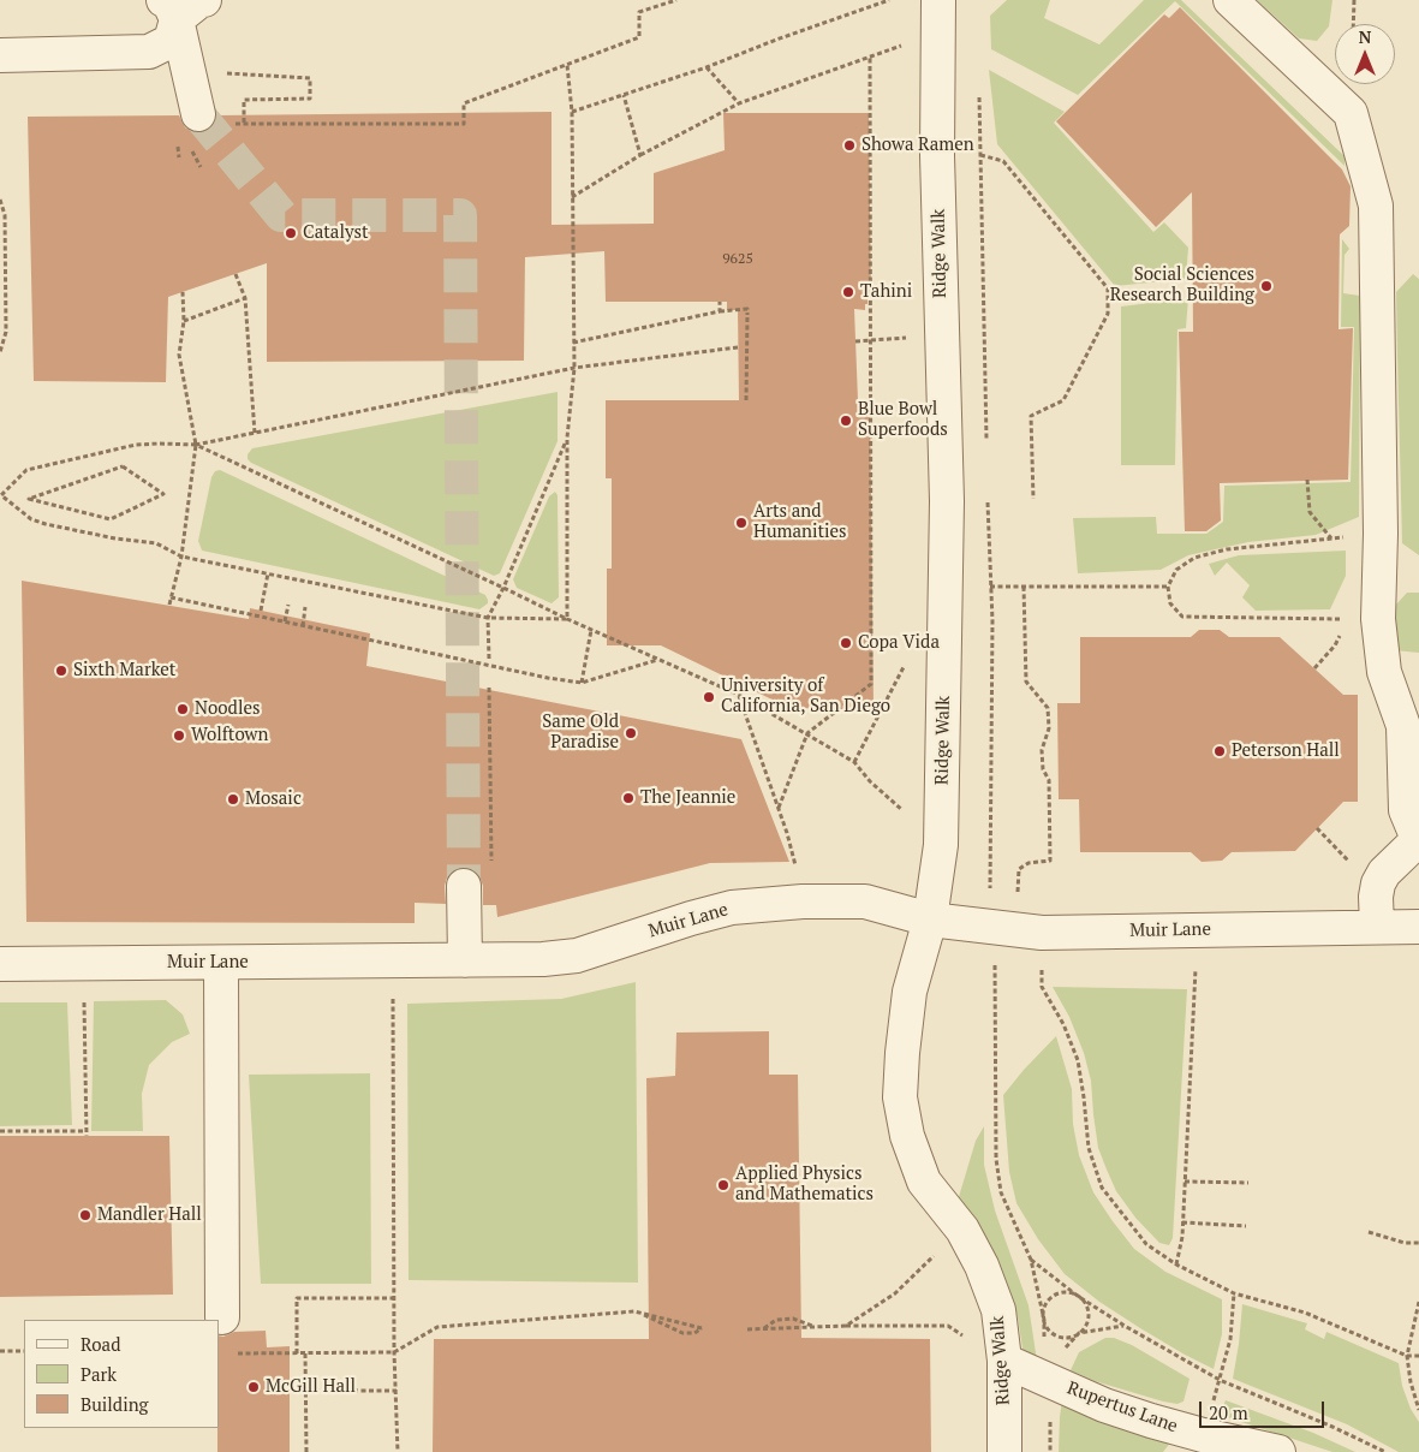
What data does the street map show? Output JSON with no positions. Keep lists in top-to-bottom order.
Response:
{
  "streets": {
    "street": ["Ridge Walk", "Muir Lane", "Rupertus Lane"]
  },
  "crossings": [
    ["Ridge Walk", "Muir Lane"],
    ["Ridge Walk", "Rupertus Lane"]
  ],
  "places": [
    "Showa Ramen",
    "Catalyst",
    "Social Sciences Research Building",
    "Tahini",
    "Blue Bowl Superfoods",
    "Arts and Humanities",
    "Copa Vida",
    "Sixth Market",
    "University of California, San Diego",
    "Noodles",
    "Same Old Paradise",
    "Wolftown",
    "Peterson Hall",
    "The Jeannie",
    "Mosaic",
    "Applied Physics and Mathematics",
    "Mandler Hall",
    "McGill Hall"
  ],
  "house_numbers": ["9625"],
  "legend": ["Road", "Park", "Building"],
  "scale_bar": "20 m",
  "north": "top"
}
